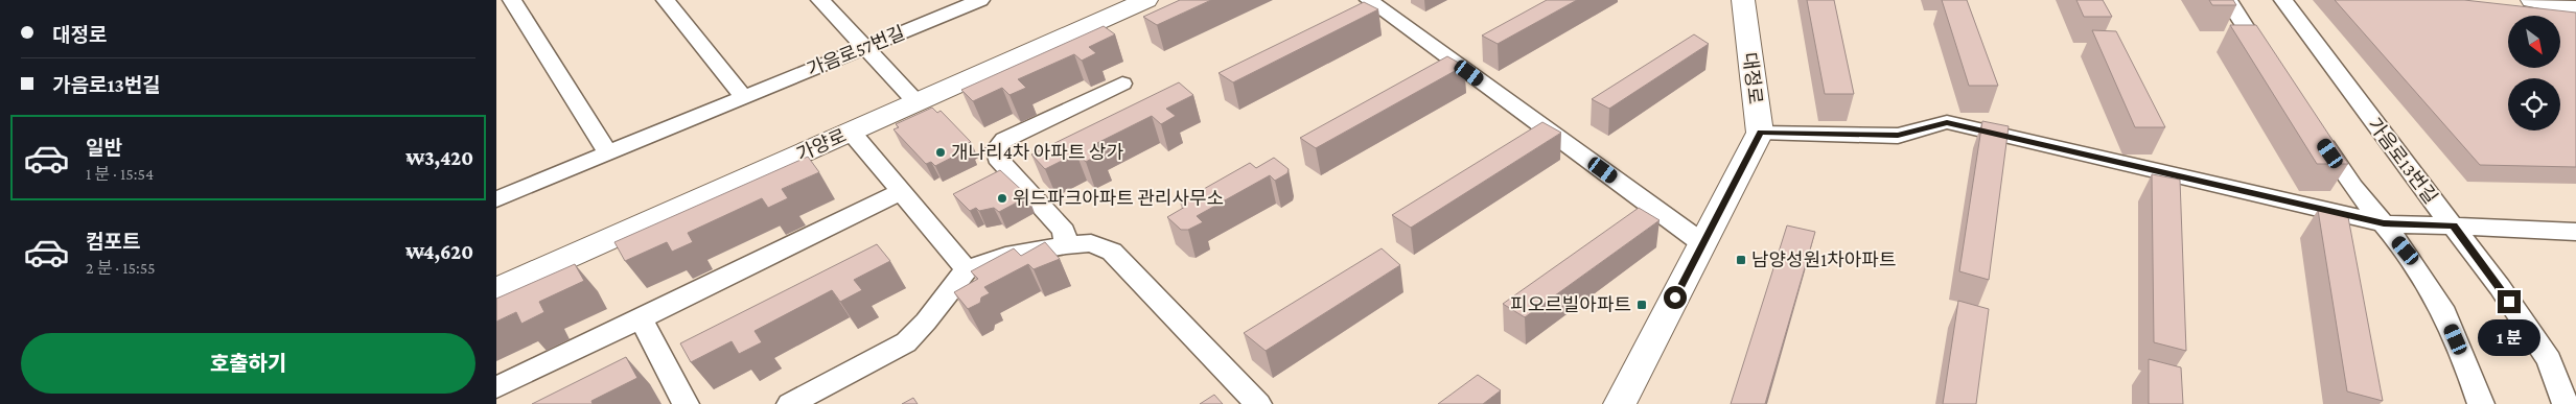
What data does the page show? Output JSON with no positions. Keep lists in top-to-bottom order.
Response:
{
  "streets": {
    "street": [
      "가음로57번길",
      "대정로",
      "가양로",
      "가음로13번길"
    ]
  },
  "places": {
    "other": ["개나리4차 아파트 상가", "위드파크아파트 관리사무소"],
    "transit": ["남양성원1차아파트", "피오르빌아파트"]
  },
  "north": "bottom right",
  "page": {
    "banner": ["대정로", "가음로13번길"],
    "list": [
      {
        "name": "일반",
        "note": "1 분 · 15:54",
        "value": "₩3,420"
      },
      {
        "name": "컴포트",
        "note": "2 분 · 15:55",
        "value": "₩4,620"
      }
    ],
    "bubble": "1 분",
    "buttons": "호출하기"
  }
}
